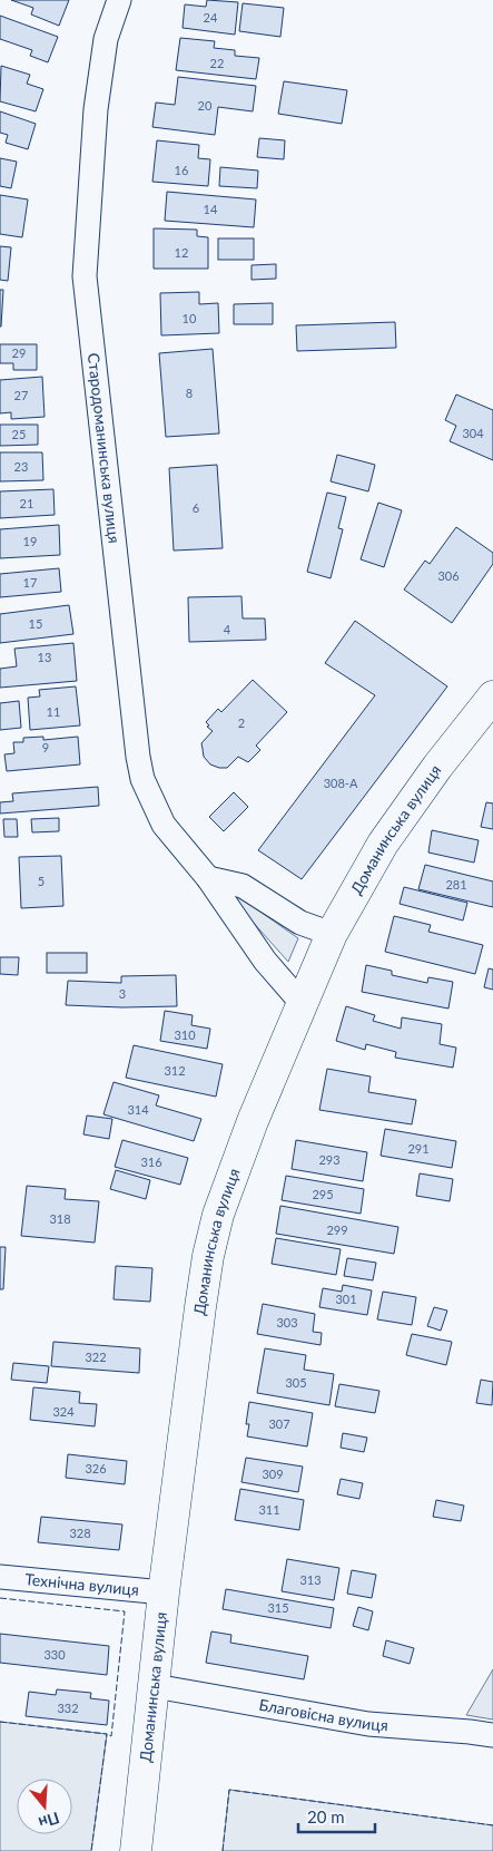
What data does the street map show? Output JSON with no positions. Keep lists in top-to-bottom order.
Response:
{
  "streets": {
    "main road": ["Доманинська вулиця"],
    "street": ["Стародоманинська вулиця", "Технічна вулиця", "Благовісна вулиця"]
  },
  "crossings": [
    ["Стародоманинська вулиця", "Доманинська вулиця"],
    ["Доманинська вулиця", "Технічна вулиця"],
    ["Доманинська вулиця", "Благовісна вулиця"]
  ],
  "house_numbers": [
    "24",
    "22",
    "20",
    "16",
    "14",
    "12",
    "10",
    "29",
    "8",
    "27",
    "304",
    "25",
    "23",
    "21",
    "6",
    "19",
    "306",
    "17",
    "15",
    "4",
    "13",
    "11",
    "2",
    "9",
    "308-А",
    "5",
    "281",
    "3",
    "310",
    "312",
    "314",
    "291",
    "293",
    "316",
    "295",
    "318",
    "299",
    "301",
    "303",
    "322",
    "305",
    "324",
    "307",
    "326",
    "309",
    "311",
    "328",
    "313",
    "315",
    "330",
    "332"
  ],
  "scale_bar": "20 m",
  "north": "bottom"
}
